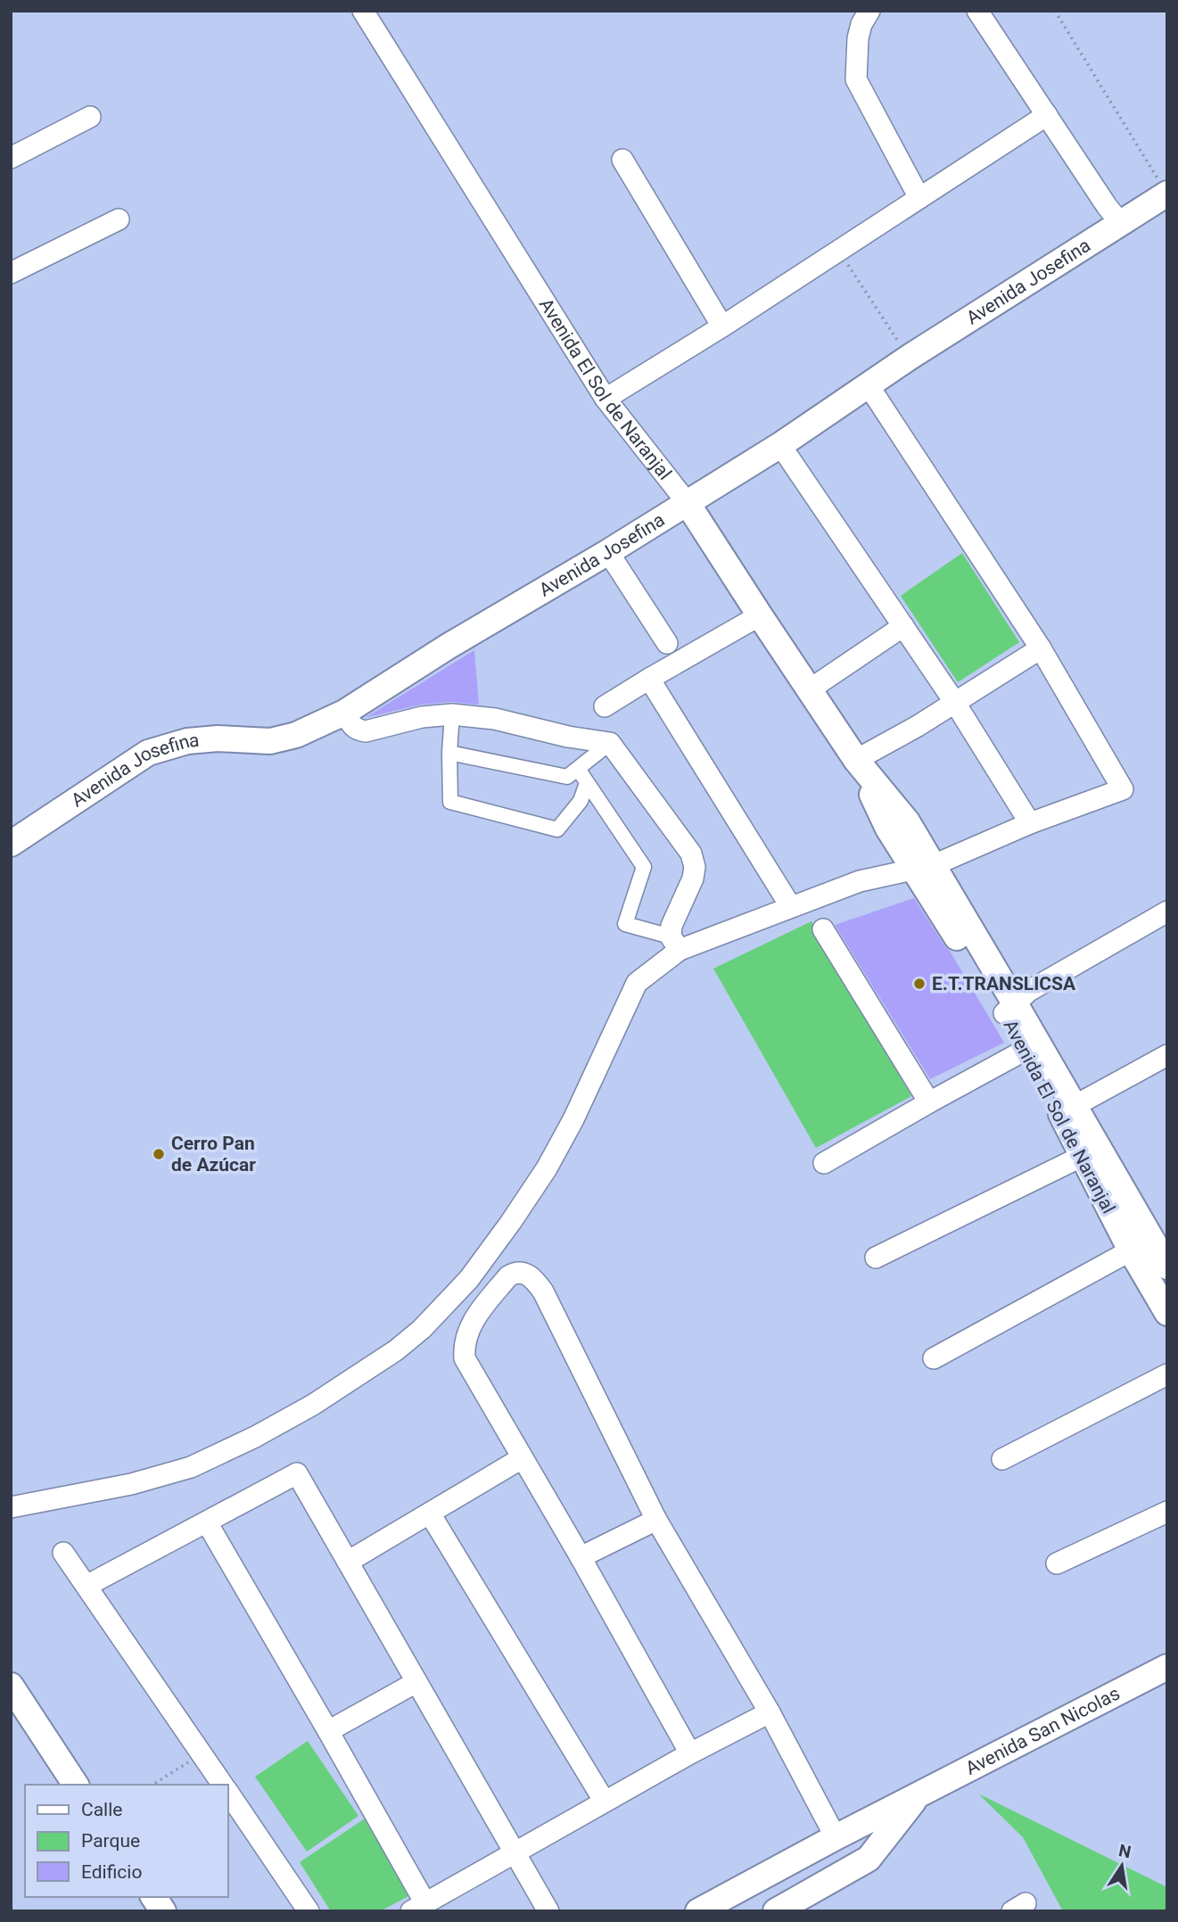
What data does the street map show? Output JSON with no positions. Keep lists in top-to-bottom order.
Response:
{
  "streets": {
    "street": ["Avenida Josefina", "Avenida El Sol de Naranjal", "Avenida San Nicolas"]
  },
  "crossings": [
    ["Avenida Josefina", "Avenida El Sol de Naranjal"]
  ],
  "places": ["E.T.TRANSLICSA", "Cerro Pan de Azúcar"],
  "legend": ["Calle", "Parque", "Edificio"],
  "north": "top"
}
